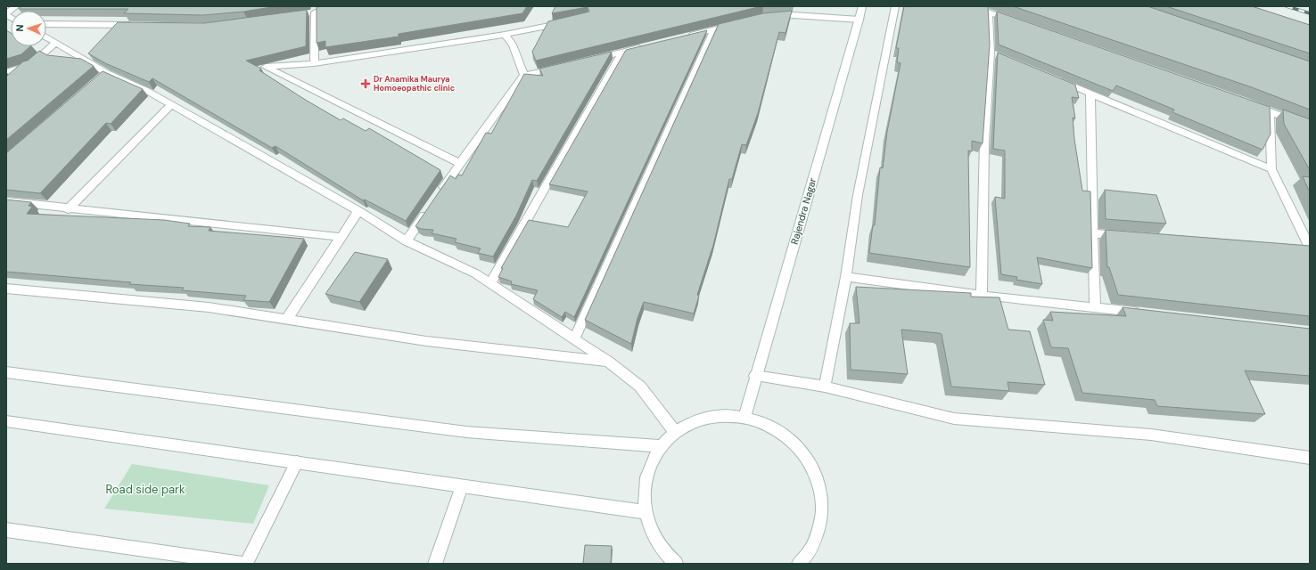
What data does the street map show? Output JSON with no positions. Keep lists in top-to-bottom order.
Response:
{
  "streets": {
    "street": ["Rajendra Nagar"]
  },
  "parks": ["Road side park"],
  "places": {
    "health": ["Dr Anamika Maurya Homoeopathic clinic"]
  },
  "north": "left"
}
